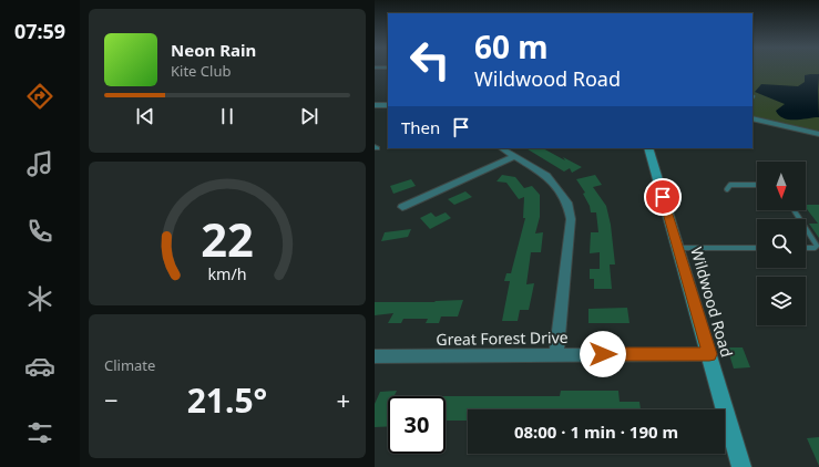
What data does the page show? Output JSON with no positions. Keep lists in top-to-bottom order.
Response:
{
  "streets": {
    "street": ["Wildwood Road", "Great Forest Drive"]
  },
  "crossings": [
    ["Wildwood Road", "Great Forest Drive"]
  ],
  "north": "bottom",
  "page": {
    "tabs": "07:59",
    "turn": ["60 m", "Wildwood Road"],
    "song": ["Neon Rain", "Kite Club"],
    "then": "Then",
    "tile": "Climate",
    "heat": ["−", "21.5°", "+"],
    "limit": "30",
    "trip": "08:00 · 1 min · 190 m",
    "gauge": ["22", "km/h"]
  }
}
